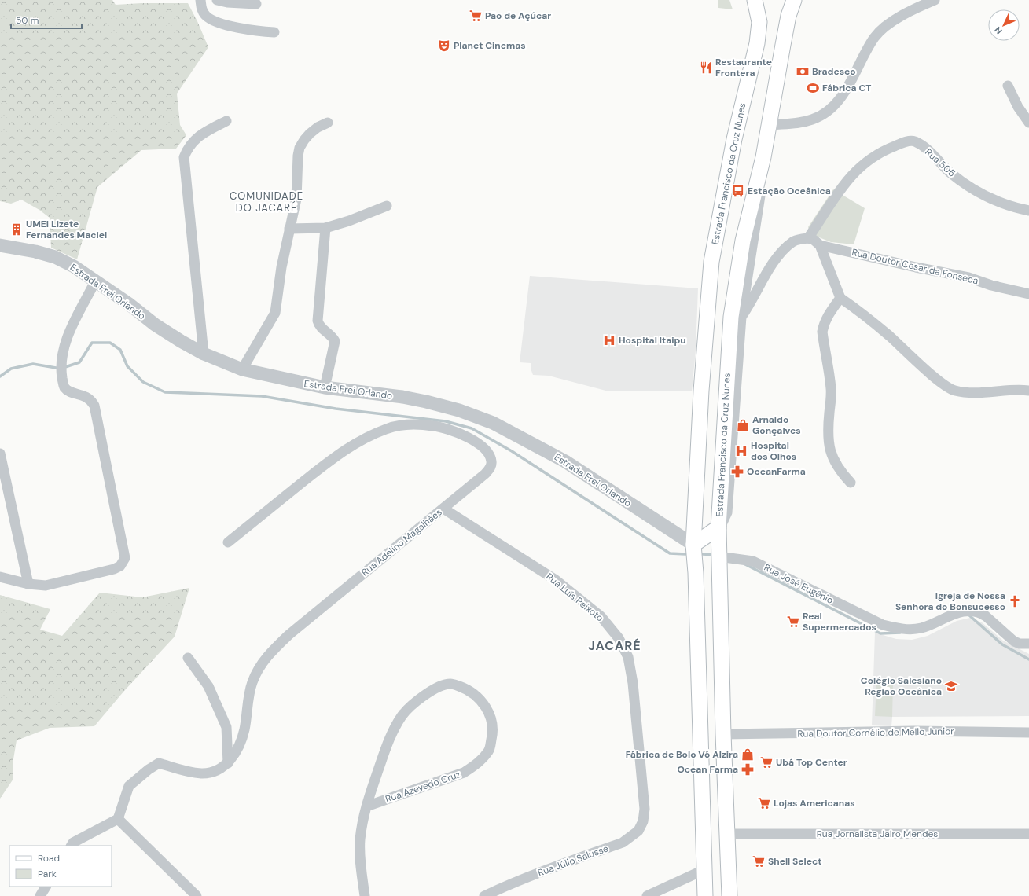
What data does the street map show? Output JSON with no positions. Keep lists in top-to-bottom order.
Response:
{
  "streets": {
    "main road": ["Estrada Francisco da Cruz Nunes"],
    "street": [
      "Rua 505",
      "Rua Doutor Cesar da Fonseca",
      "Estrada Frei Orlando",
      "Rua Adelino Magalhães",
      "Rua José Eugênio",
      "Rua Luís Peixoto",
      "Rua Doutor Cornélio de Mello Junior",
      "Rua Azevedo Cruz",
      "Rua Jornalista Jairo Mendes",
      "Rua Júlio Salusse"
    ]
  },
  "crossings": [
    ["Rua 505", "Rua Doutor Cesar da Fonseca"],
    ["Estrada Francisco da Cruz Nunes", "Estrada Frei Orlando"],
    ["Estrada Francisco da Cruz Nunes", "Rua José Eugênio"],
    ["Estrada Francisco da Cruz Nunes", "Rua Doutor Cornélio de Mello Junior"],
    ["Estrada Francisco da Cruz Nunes", "Rua Jornalista Jairo Mendes"],
    ["Rua Adelino Magalhães", "Rua Luís Peixoto"],
    ["Rua Luís Peixoto", "Rua Júlio Salusse"]
  ],
  "districts": ["COMUNIDADE DO JACARÉ", "JACARÉ"],
  "places": {
    "supermarket": [
      "Pão de Açúcar",
      "Real Supermercados",
      "Ubá Top Center",
      "Lojas Americanas",
      "Shell Select"
    ],
    "theatre": ["Planet Cinemas"],
    "restaurant": ["Restaurante Frontera"],
    "bank": ["Bradesco"],
    "sports": ["Fábrica CT"],
    "bus stop": ["Estação Oceânica"],
    "building": ["UMEI Lizete Fernandes Maciel"],
    "hospital": ["Hospital Itaipu", "Hospital dos Olhos"],
    "shop": ["Arnaldo Gonçalves", "Fábrica de Bolo Vó Alzira"],
    "pharmacy": ["OceanFarma", "Ocean Farma"],
    "church": ["Igreja de Nossa Senhora do Bonsucesso"],
    "school or university": ["Colégio Salesiano Região Oceânica"]
  },
  "legend": ["Road", "Park"],
  "scale_bar": "50 m",
  "north": "bottom left"
}
